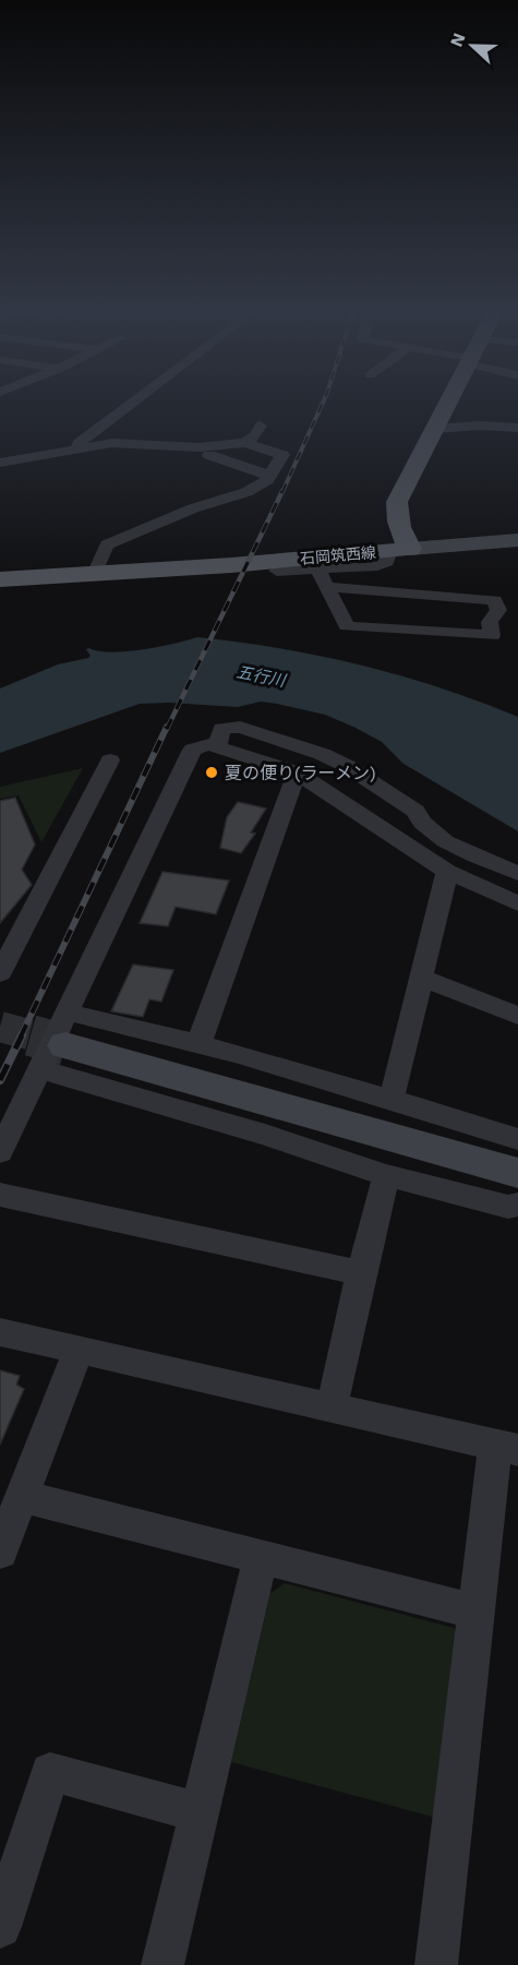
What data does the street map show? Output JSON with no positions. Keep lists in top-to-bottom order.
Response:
{
  "streets": {
    "main road": ["石岡筑西線"]
  },
  "water": ["五行川"],
  "places": ["夏の便り(ラーメン)"],
  "north": "left"
}
